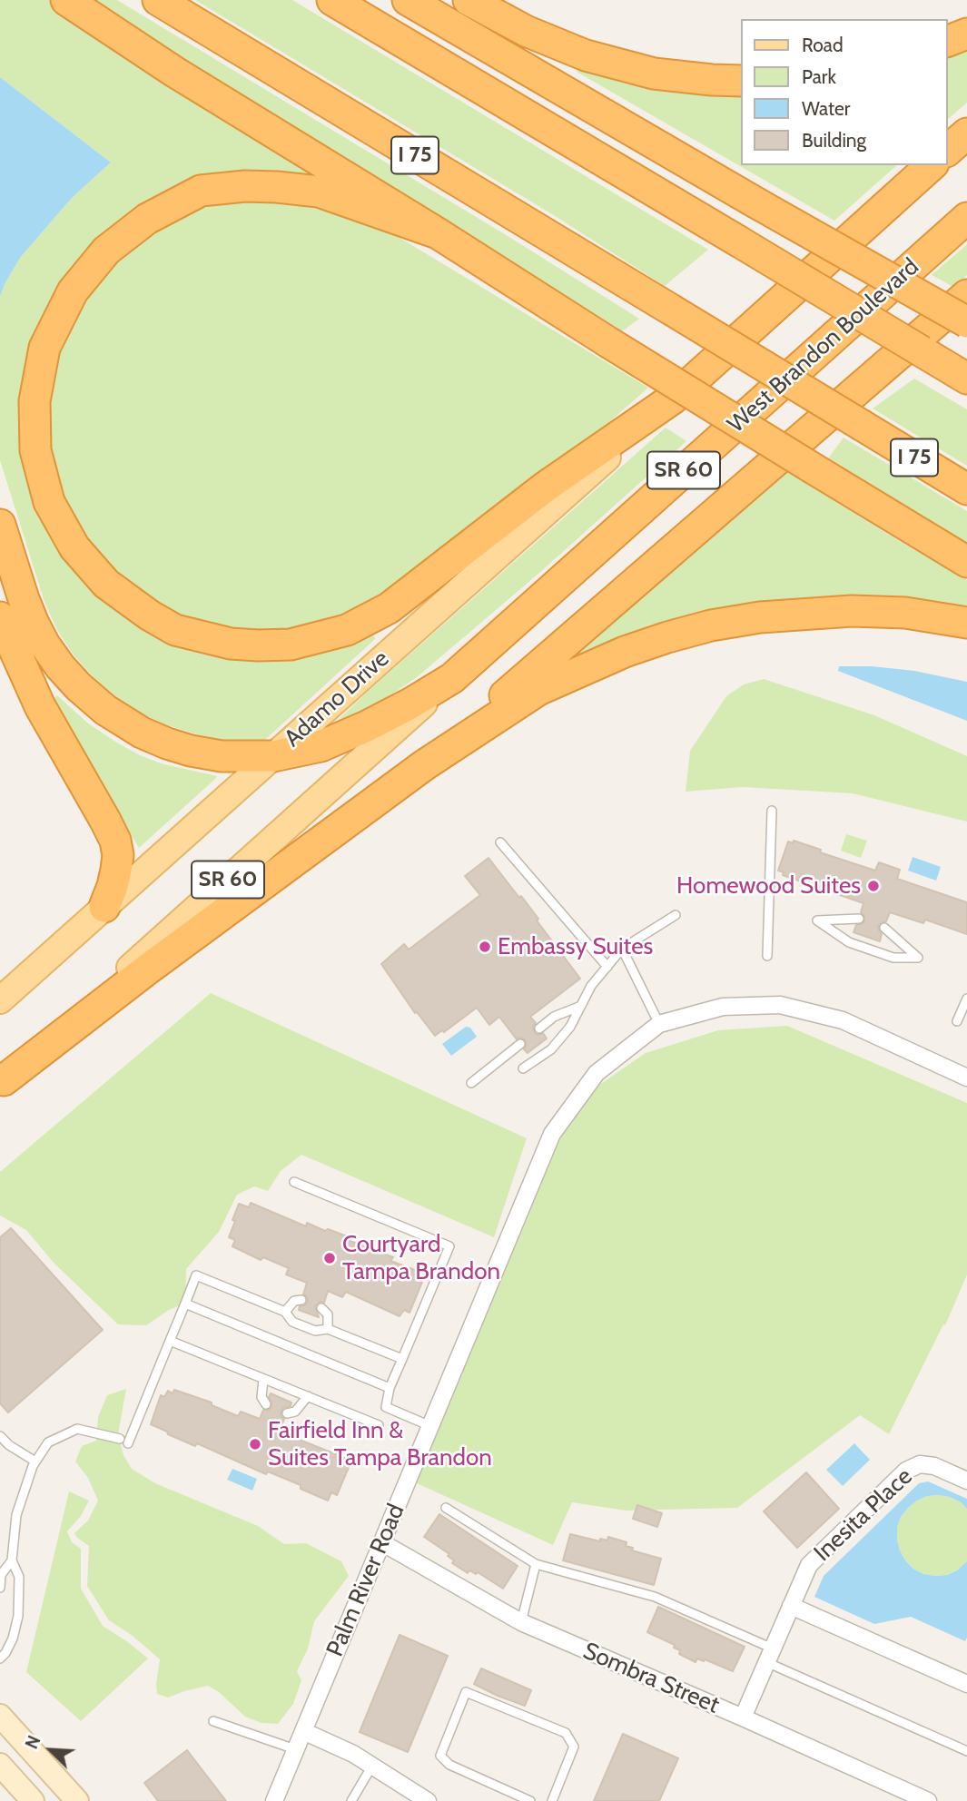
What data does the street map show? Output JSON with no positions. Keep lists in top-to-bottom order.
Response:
{
  "streets": {
    "highway": ["I 75", "West Brandon Boulevard", "SR 60"],
    "main road": ["Adamo Drive"],
    "street": ["Inesita Place", "Palm River Road", "Sombra Street"]
  },
  "crossings": [
    ["West Brandon Boulevard", "SR 60"],
    ["West Brandon Boulevard", "Adamo Drive"],
    ["SR 60", "Adamo Drive"],
    ["Inesita Place", "Sombra Street"],
    ["Palm River Road", "Sombra Street"]
  ],
  "places": [
    "Homewood Suites",
    "Embassy Suites",
    "Courtyard Tampa Brandon",
    "Fairfield Inn & Suites Tampa Brandon"
  ],
  "legend": [
    "Road",
    "Park",
    "Water",
    "Building"
  ],
  "north": "top left"
}
